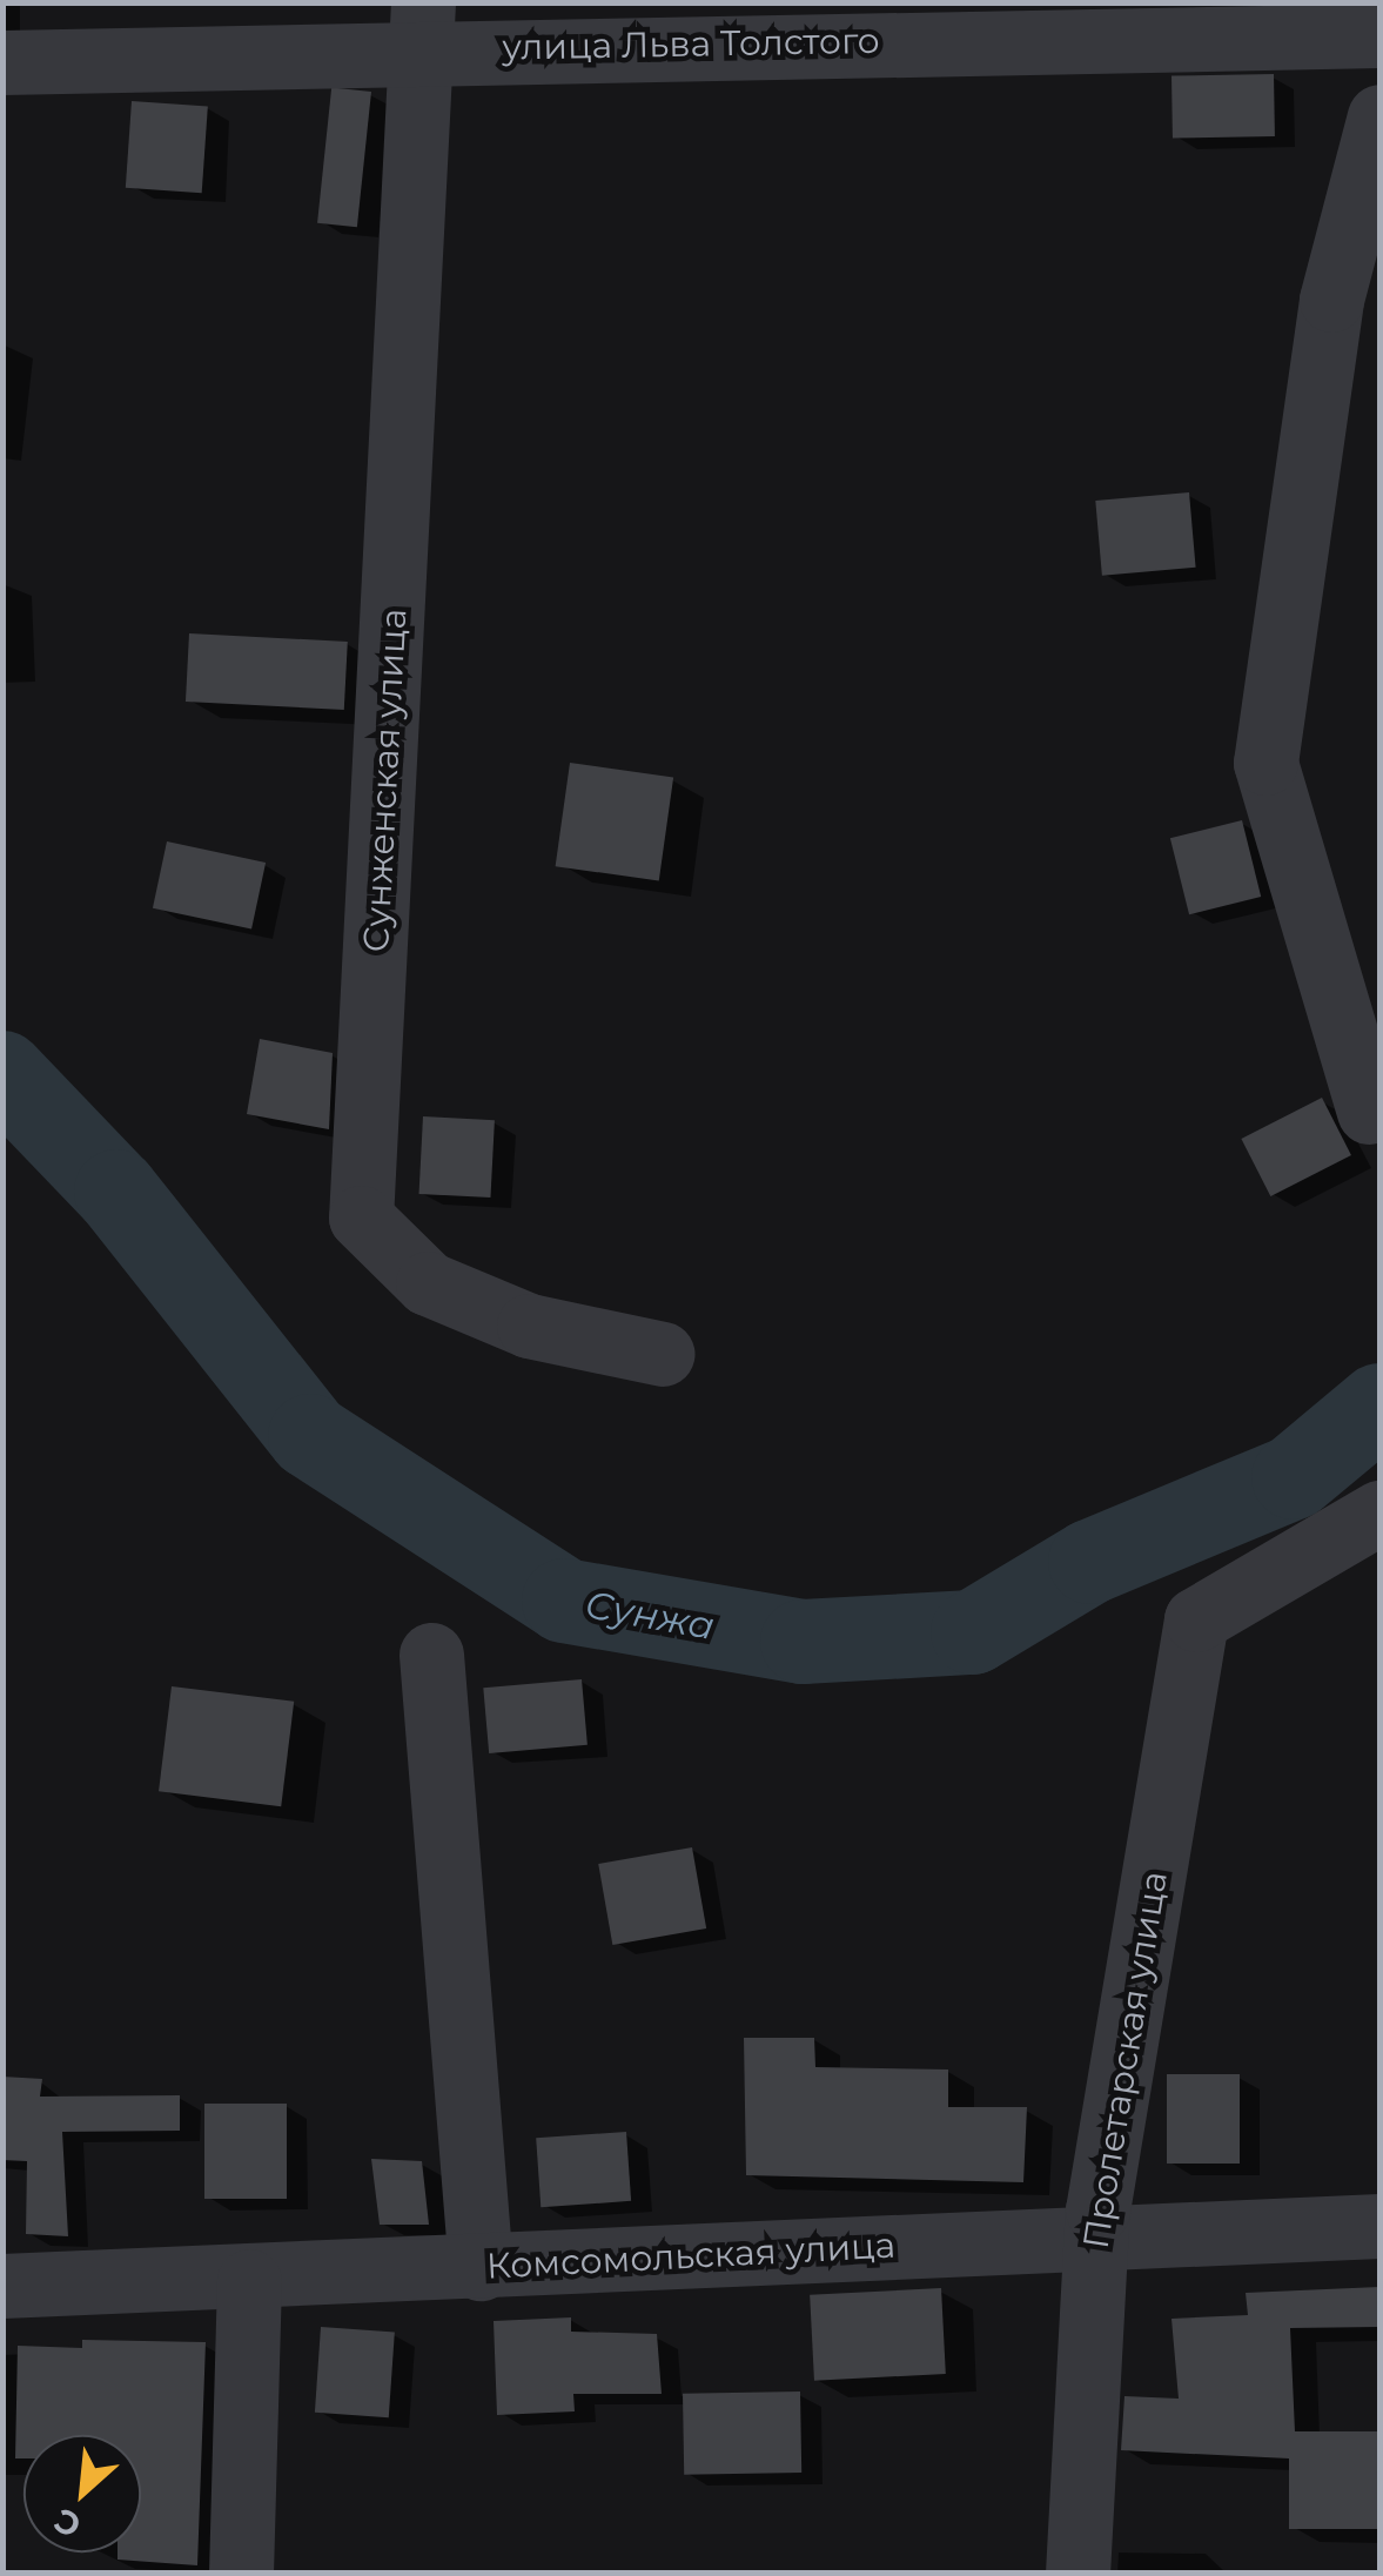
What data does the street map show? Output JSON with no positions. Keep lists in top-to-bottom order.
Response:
{
  "streets": {
    "street": [
      "улица Льва Толстого",
      "Сунженская улица",
      "Пролетарская улица",
      "Комсомольская улица"
    ]
  },
  "crossings": [
    ["улица Льва Толстого", "Сунженская улица"],
    ["Пролетарская улица", "Комсомольская улица"]
  ],
  "water": ["Сунжа"],
  "north": "bottom left"
}
